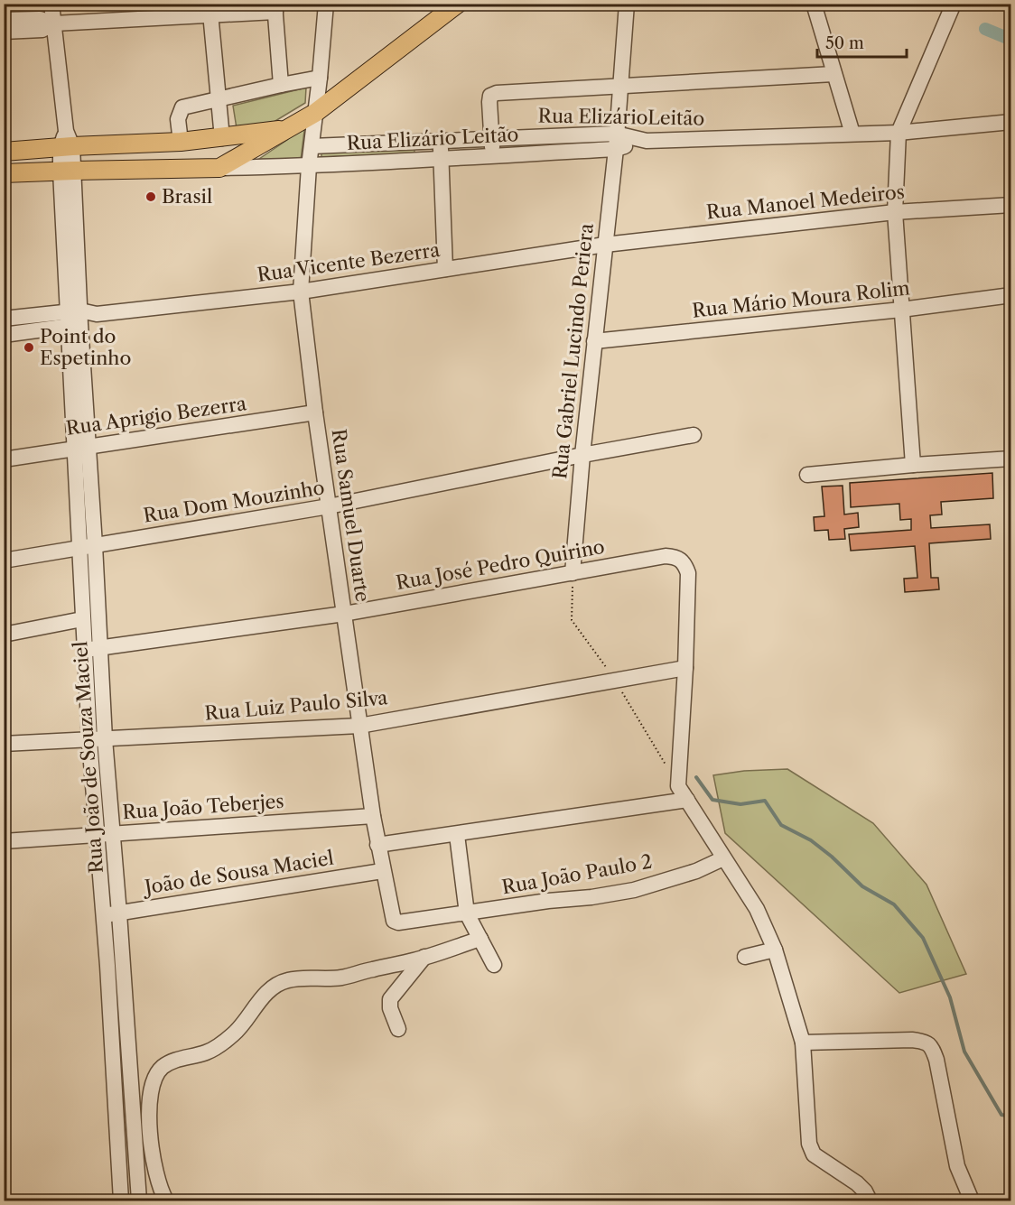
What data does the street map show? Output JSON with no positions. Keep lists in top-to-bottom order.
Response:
{
  "streets": {
    "street": [
      "Rua ElizárioLeitão",
      "Rua Elizário Leitão",
      "Rua Manoel Medeiros",
      "Rua Vicente Bezerra",
      "Rua Mário Moura Rolim",
      "Rua Gabriel Lucindo Periera",
      "Rua Aprigio Bezerra",
      "Rua Dom Mouzinho",
      "Rua Samuel Duarte",
      "Rua José Pedro Quirino",
      "Rua Luiz Paulo Silva",
      "Rua João de Souza Maciel",
      "Rua João Teberjes",
      "João de Sousa Maciel",
      "Rua João Paulo 2"
    ]
  },
  "crossings": [
    ["Rua ElizárioLeitão", "Rua Elizário Leitão"],
    ["Rua ElizárioLeitão", "Rua Gabriel Lucindo Periera"],
    ["Rua ElizárioLeitão", "Rua Samuel Duarte"],
    ["Rua Elizário Leitão", "Rua Gabriel Lucindo Periera"],
    ["Rua Elizário Leitão", "Rua Samuel Duarte"],
    ["Rua Manoel Medeiros", "Rua Vicente Bezerra"],
    ["Rua Manoel Medeiros", "Rua Gabriel Lucindo Periera"],
    ["Rua Vicente Bezerra", "Rua Gabriel Lucindo Periera"],
    ["Rua Vicente Bezerra", "Rua Samuel Duarte"],
    ["Rua Vicente Bezerra", "Rua João de Souza Maciel"],
    ["Rua Mário Moura Rolim", "Rua Gabriel Lucindo Periera"],
    ["Rua Gabriel Lucindo Periera", "Rua Dom Mouzinho"],
    ["Rua Gabriel Lucindo Periera", "Rua José Pedro Quirino"],
    ["Rua Aprigio Bezerra", "Rua Samuel Duarte"],
    ["Rua Aprigio Bezerra", "Rua João de Souza Maciel"],
    ["Rua Dom Mouzinho", "Rua Samuel Duarte"],
    ["Rua Dom Mouzinho", "Rua João de Souza Maciel"],
    ["Rua Samuel Duarte", "Rua José Pedro Quirino"],
    ["Rua Samuel Duarte", "Rua Luiz Paulo Silva"],
    ["Rua Samuel Duarte", "Rua João Teberjes"],
    ["Rua Samuel Duarte", "João de Sousa Maciel"],
    ["Rua Samuel Duarte", "Rua João Paulo 2"],
    ["Rua José Pedro Quirino", "Rua Luiz Paulo Silva"],
    ["Rua José Pedro Quirino", "Rua João de Souza Maciel"],
    ["Rua Luiz Paulo Silva", "Rua João de Souza Maciel"],
    ["Rua João de Souza Maciel", "Rua João Teberjes"],
    ["Rua João de Souza Maciel", "João de Sousa Maciel"]
  ],
  "places": ["Brasil", "Point do Espetinho"],
  "scale_bar": "50 m"
}
